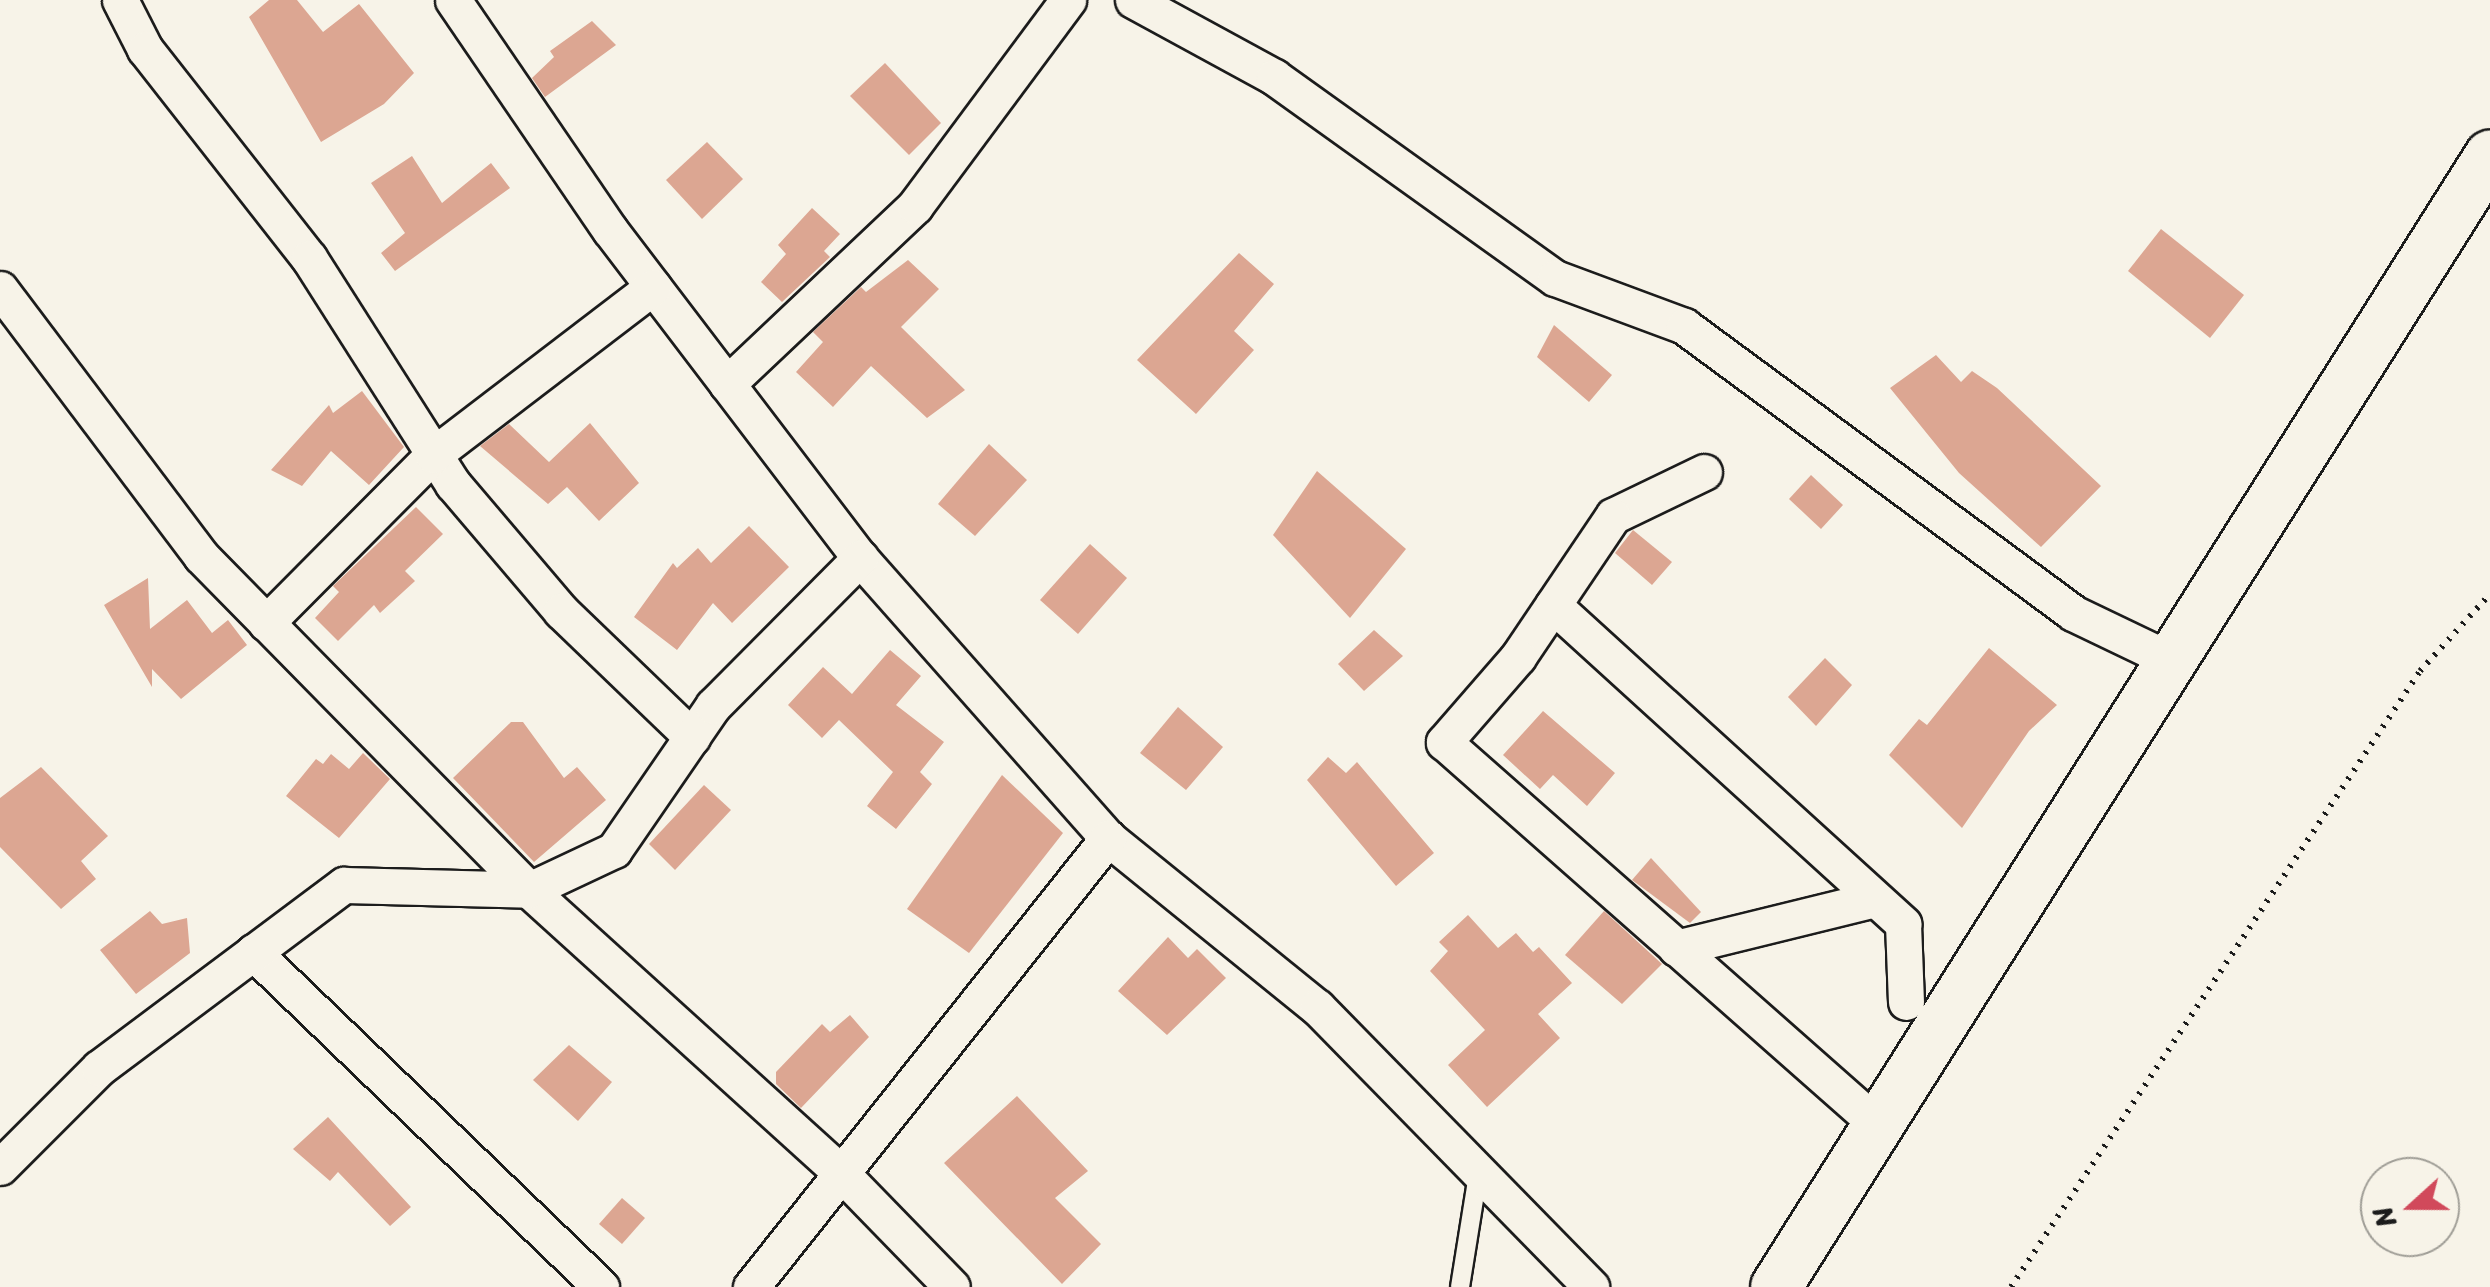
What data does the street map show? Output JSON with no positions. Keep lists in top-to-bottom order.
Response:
{
  "north": "left"
}
